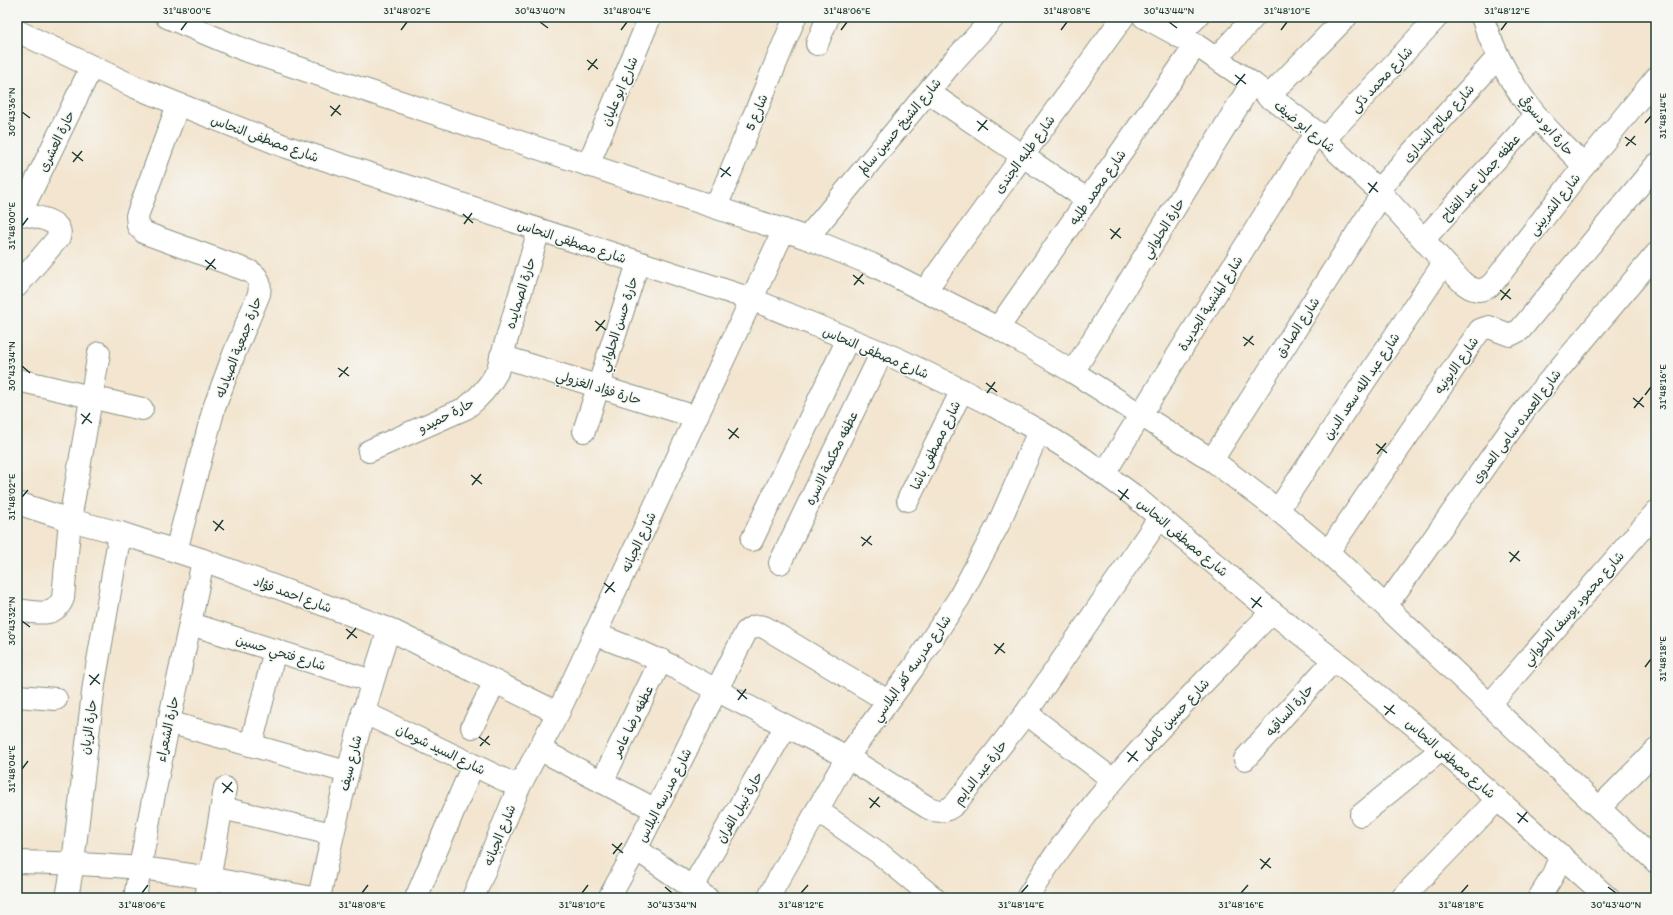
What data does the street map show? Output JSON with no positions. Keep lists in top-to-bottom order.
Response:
{
  "streets": {
    "street": [
      "شارع محمد ذكى",
      "شارع ابو عليان",
      "شارع 5",
      "شارع صالح البندارى",
      "حارة ابو دسوقي",
      "شارع الشيخ حسين سالم",
      "شارع ابو ضيف",
      "شارع مصطفى النحاس",
      "حارة العشرى",
      "شارع طلبه الجندى",
      "عطفه جمال عبد الفتاح",
      "شارع محمد طلبه",
      "شارع الشربينى",
      "حارة الحلواني",
      "حارة الصمايده",
      "شارع المنشية الجديدة",
      "حارة حسن الحلواني",
      "شارع الصادق",
      "حارة جمعية الصيادله",
      "شارع الابونيه",
      "شارع عبد الله سعد الدين",
      "حارة فؤاد الغزولي",
      "حارة حميدو",
      "شارع العمده سامى العدوى",
      "شارع مصطفى باشا",
      "عطفه محكمة الاسره",
      "شارع الجبانه",
      "شارع احمد فؤاد",
      "شارع محمود يوسف الحلواني",
      "شارع فتحي حسين",
      "شارع مدرسه كفر البلاسي",
      "حارة الساقيه",
      "شارع حسين كامل",
      "عطفه رضا عامر",
      "حارة الزيان",
      "حارة الشعراء",
      "شارع السيد شومان",
      "شارع سيف",
      "حارة عبد الدايم",
      "شارع مدرسه البلاس",
      "حارة نبيل الفران"
    ]
  },
  "crossings": [
    ["شارع محمد ذكى", "شارع ابو ضيف"],
    ["شارع محمد ذكى", "شارع المنشية الجديدة"],
    ["شارع صالح البندارى", "حارة ابو دسوقي"],
    ["شارع صالح البندارى", "شارع ابو ضيف"],
    ["شارع صالح البندارى", "شارع الصادق"],
    ["حارة ابو دسوقي", "عطفه جمال عبد الفتاح"],
    ["حارة ابو دسوقي", "شارع الشربينى"],
    ["شارع ابو ضيف", "عطفه جمال عبد الفتاح"],
    ["شارع ابو ضيف", "شارع محمد طلبه"],
    ["شارع ابو ضيف", "شارع الشربينى"],
    ["شارع ابو ضيف", "حارة الحلواني"],
    ["شارع ابو ضيف", "شارع المنشية الجديدة"],
    ["شارع ابو ضيف", "شارع الصادق"],
    ["شارع ابو ضيف", "شارع عبد الله سعد الدين"],
    ["شارع مصطفى النحاس", "حارة العشرى"],
    ["شارع مصطفى النحاس", "حارة الصمايده"],
    ["شارع مصطفى النحاس", "شارع المنشية الجديدة"],
    ["شارع مصطفى النحاس", "حارة حسن الحلواني"],
    ["شارع مصطفى النحاس", "حارة جمعية الصيادله"],
    ["شارع مصطفى النحاس", "شارع مصطفى باشا"],
    ["شارع مصطفى النحاس", "عطفه محكمة الاسره"],
    ["شارع مصطفى النحاس", "شارع الجبانه"],
    ["شارع مصطفى النحاس", "شارع مدرسه كفر البلاسي"],
    ["شارع مصطفى النحاس", "حارة الساقيه"],
    ["شارع مصطفى النحاس", "شارع حسين كامل"],
    ["شارع مصطفى النحاس", "حارة عبد الدايم"],
    ["شارع الشربينى", "شارع عبد الله سعد الدين"],
    ["حارة الصمايده", "حارة فؤاد الغزولي"],
    ["حارة الصمايده", "حارة حميدو"],
    ["حارة حسن الحلواني", "حارة فؤاد الغزولي"],
    ["حارة جمعية الصيادله", "شارع احمد فؤاد"],
    ["حارة فؤاد الغزولي", "حارة حميدو"],
    ["حارة فؤاد الغزولي", "شارع الجبانه"],
    ["شارع الجبانه", "شارع احمد فؤاد"],
    ["شارع الجبانه", "شارع السيد شومان"],
    ["شارع الجبانه", "حارة عبد الدايم"],
    ["شارع احمد فؤاد", "حارة الزيان"],
    ["شارع احمد فؤاد", "حارة الشعراء"],
    ["شارع احمد فؤاد", "شارع سيف"],
    ["شارع فتحي حسين", "حارة الشعراء"],
    ["شارع فتحي حسين", "شارع سيف"],
    ["شارع مدرسه كفر البلاسي", "حارة عبد الدايم"],
    ["شارع مدرسه كفر البلاسي", "شارع مدرسه البلاس"],
    ["عطفه رضا عامر", "حارة عبد الدايم"],
    ["شارع السيد شومان", "شارع سيف"],
    ["حارة عبد الدايم", "شارع مدرسه البلاس"],
    ["حارة عبد الدايم", "حارة نبيل الفران"]
  ],
  "coordinates": [
    "31°48'00\"E",
    "31°48'02\"E",
    "30°43'40\"N",
    "31°48'04\"E",
    "31°48'06\"E",
    "31°48'08\"E",
    "30°43'44\"N",
    "31°48'10\"E",
    "31°48'12\"E",
    "30°43'36\"N",
    "31°48'14\"E",
    "30°43'34\"N",
    "31°48'16\"E",
    "30°43'32\"N",
    "31°48'18\"E"
  ]
}
